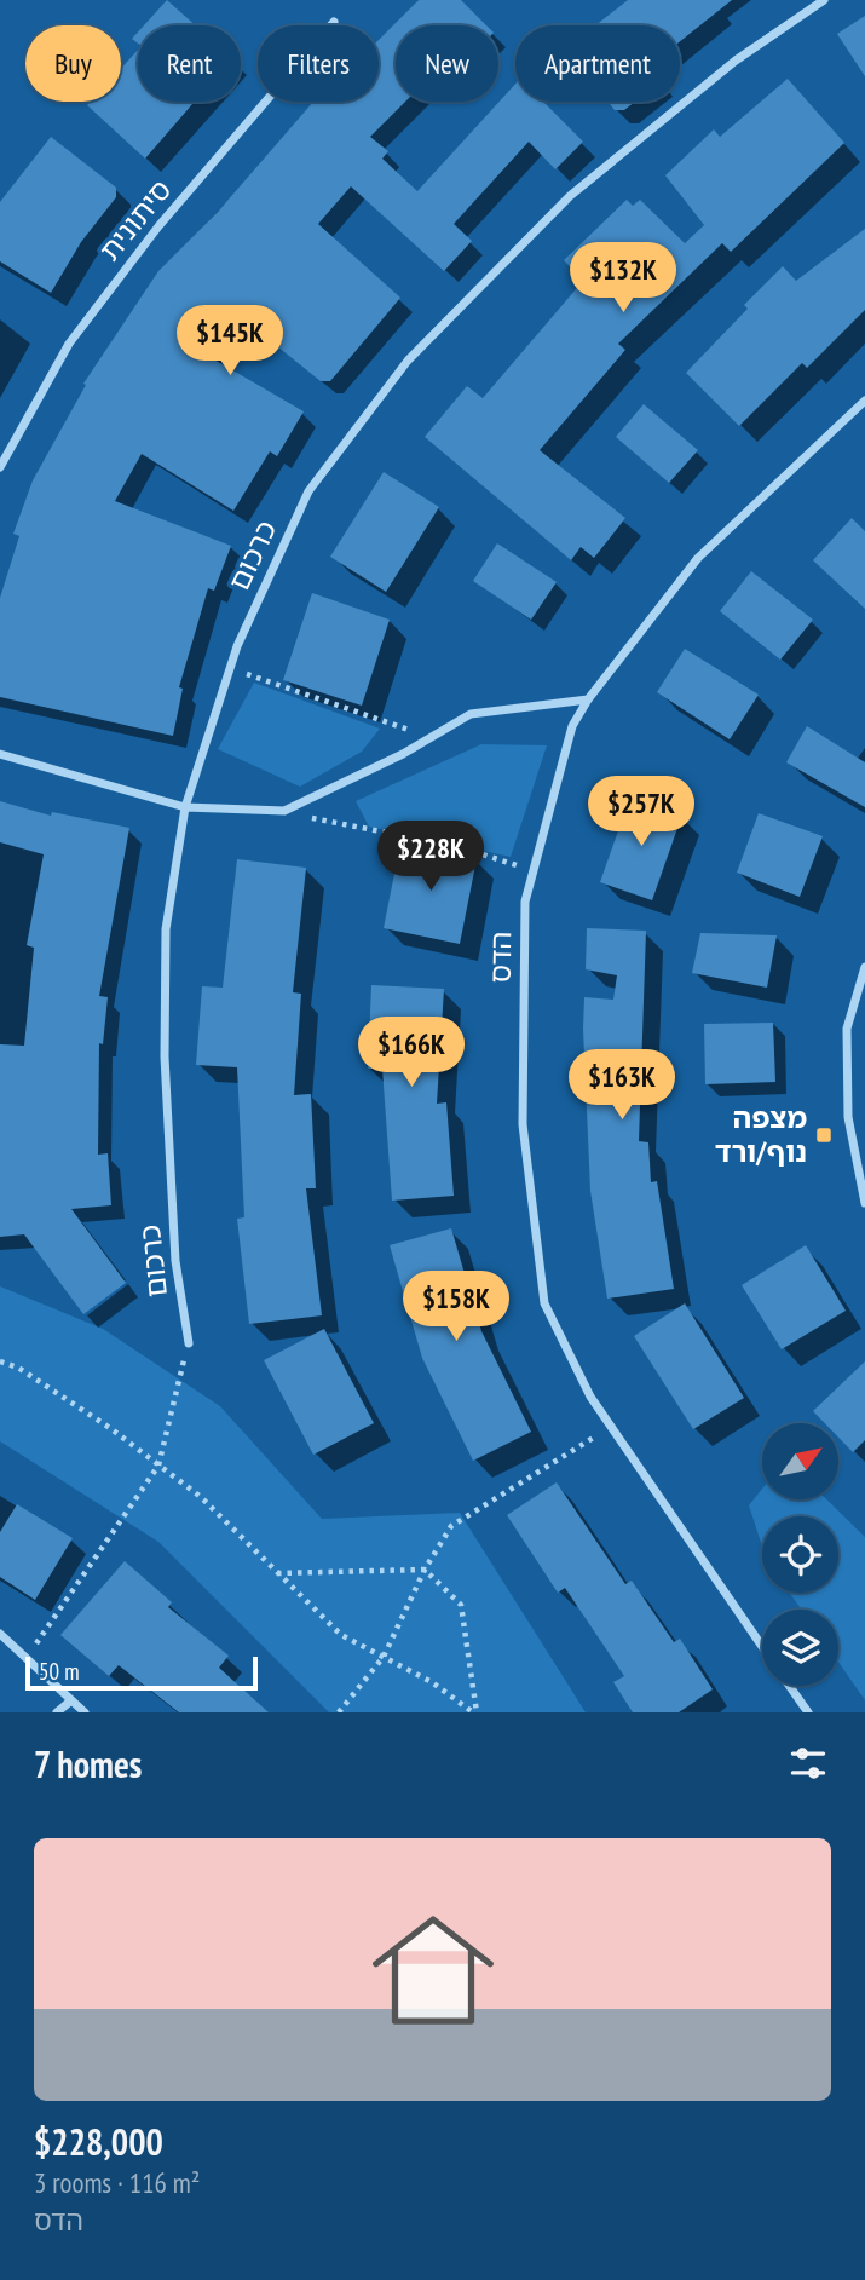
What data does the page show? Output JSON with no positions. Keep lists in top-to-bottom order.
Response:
{
  "streets": {
    "street": ["סיתונית", "כרכום", "הדס"]
  },
  "places": {
    "transit": ["מצפה נוף/ורד"]
  },
  "scale_bar": "50 m",
  "north": "top right",
  "page": {
    "chip": [
      "Buy",
      "Rent",
      "Filters",
      "New",
      "Apartment"
    ],
    "price": [
      "$132K",
      "$145K",
      "$257K",
      "$228K",
      "$166K",
      "$163K",
      "$158K"
    ],
    "scale": "50 m",
    "heading": "7 homes",
    "list": [
      {
        "name": "$228,000",
        "note": "3 rooms · 116 m² · הדס"
      }
    ]
  }
}
